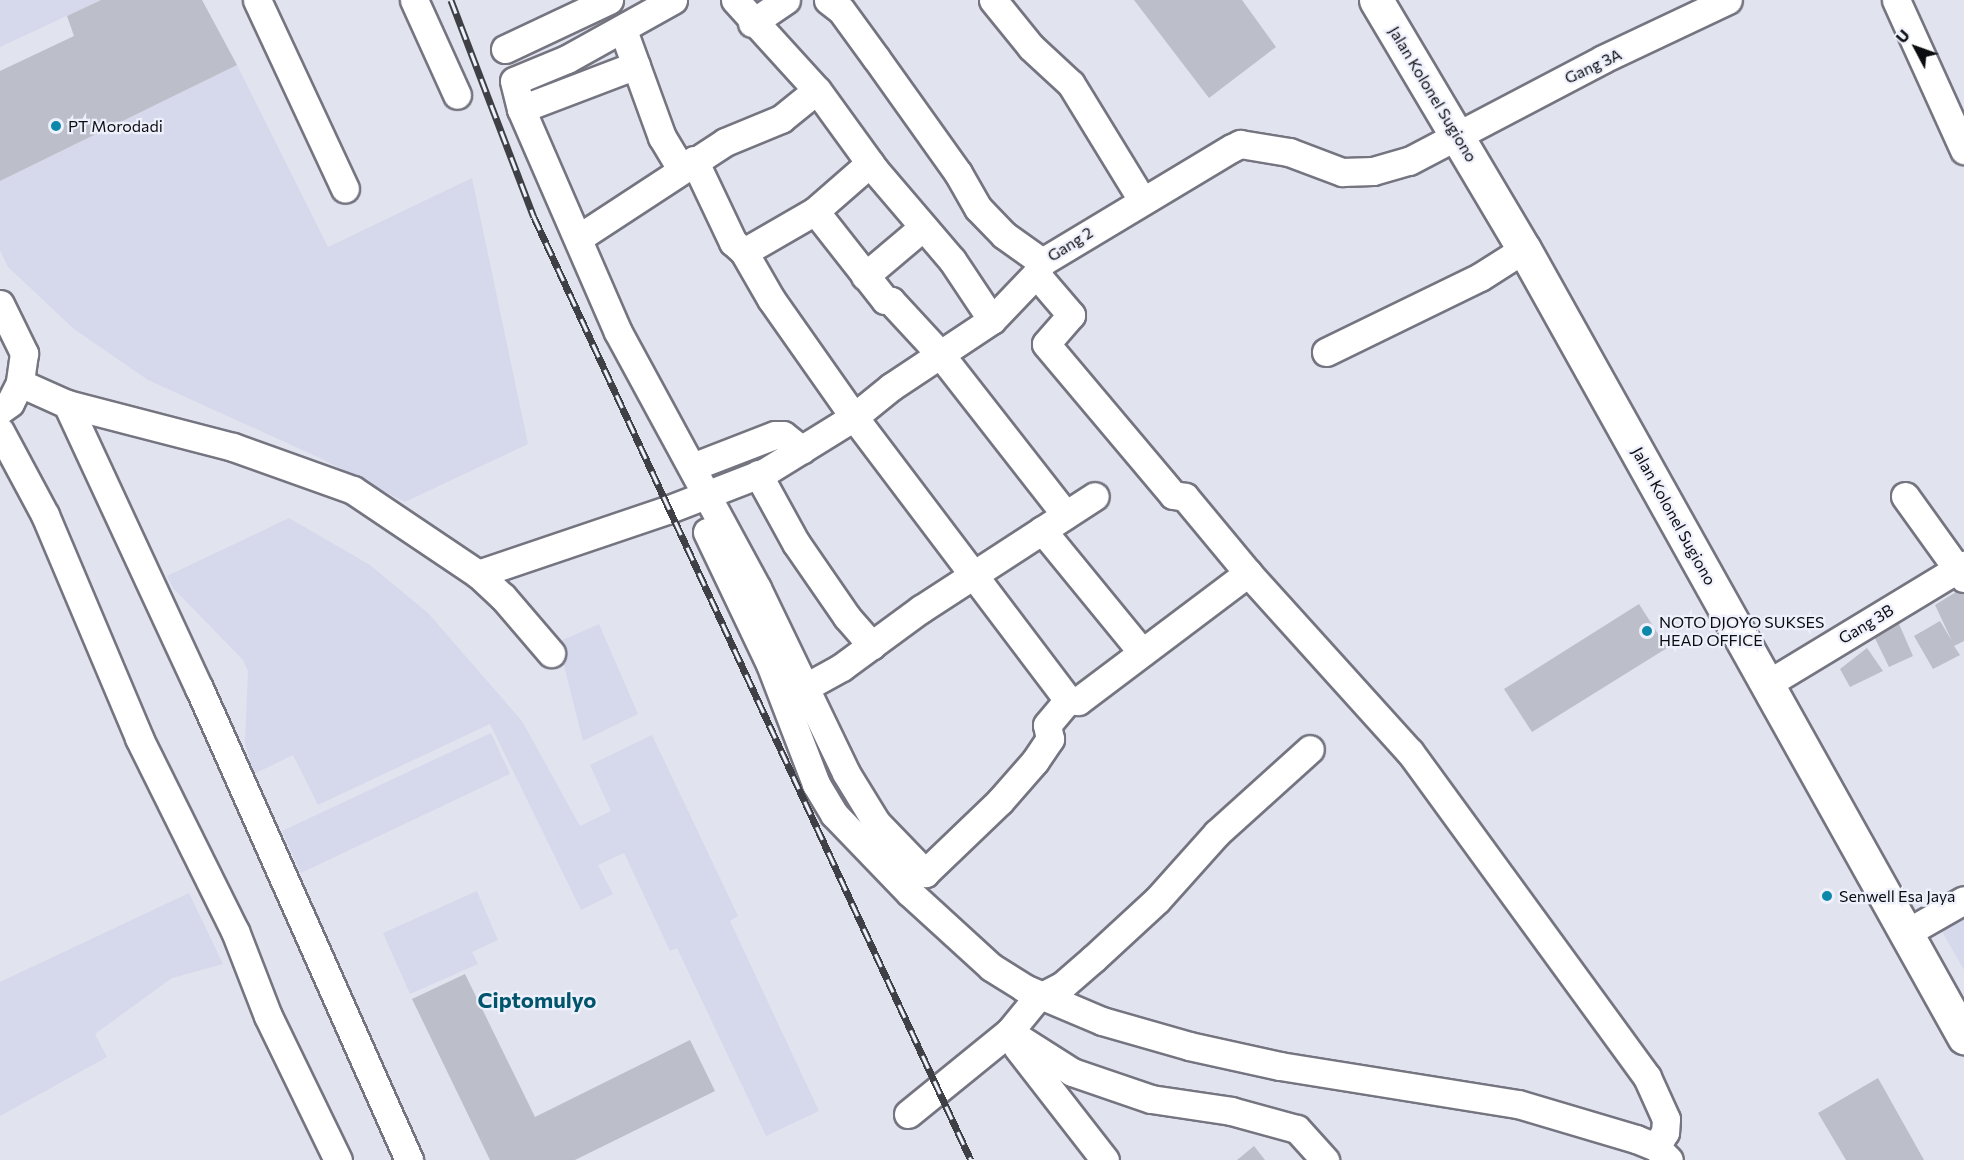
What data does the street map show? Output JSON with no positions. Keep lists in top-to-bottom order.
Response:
{
  "streets": {
    "highway": ["Jalan Kolonel Sugiono"],
    "street": ["Gang 3A", "Gang 2", "Gang 3B"]
  },
  "crossings": [
    ["Gang 3A", "Jalan Kolonel Sugiono"],
    ["Gang 3A", "Gang 2"],
    ["Jalan Kolonel Sugiono", "Gang 2"],
    ["Jalan Kolonel Sugiono", "Gang 3B"]
  ],
  "districts": ["Ciptomulyo"],
  "places": ["PT Morodadi", "NOTO DJOYO SUKSES HEAD OFFICE", "Senwell Esa Jaya"],
  "north": "top left"
}
